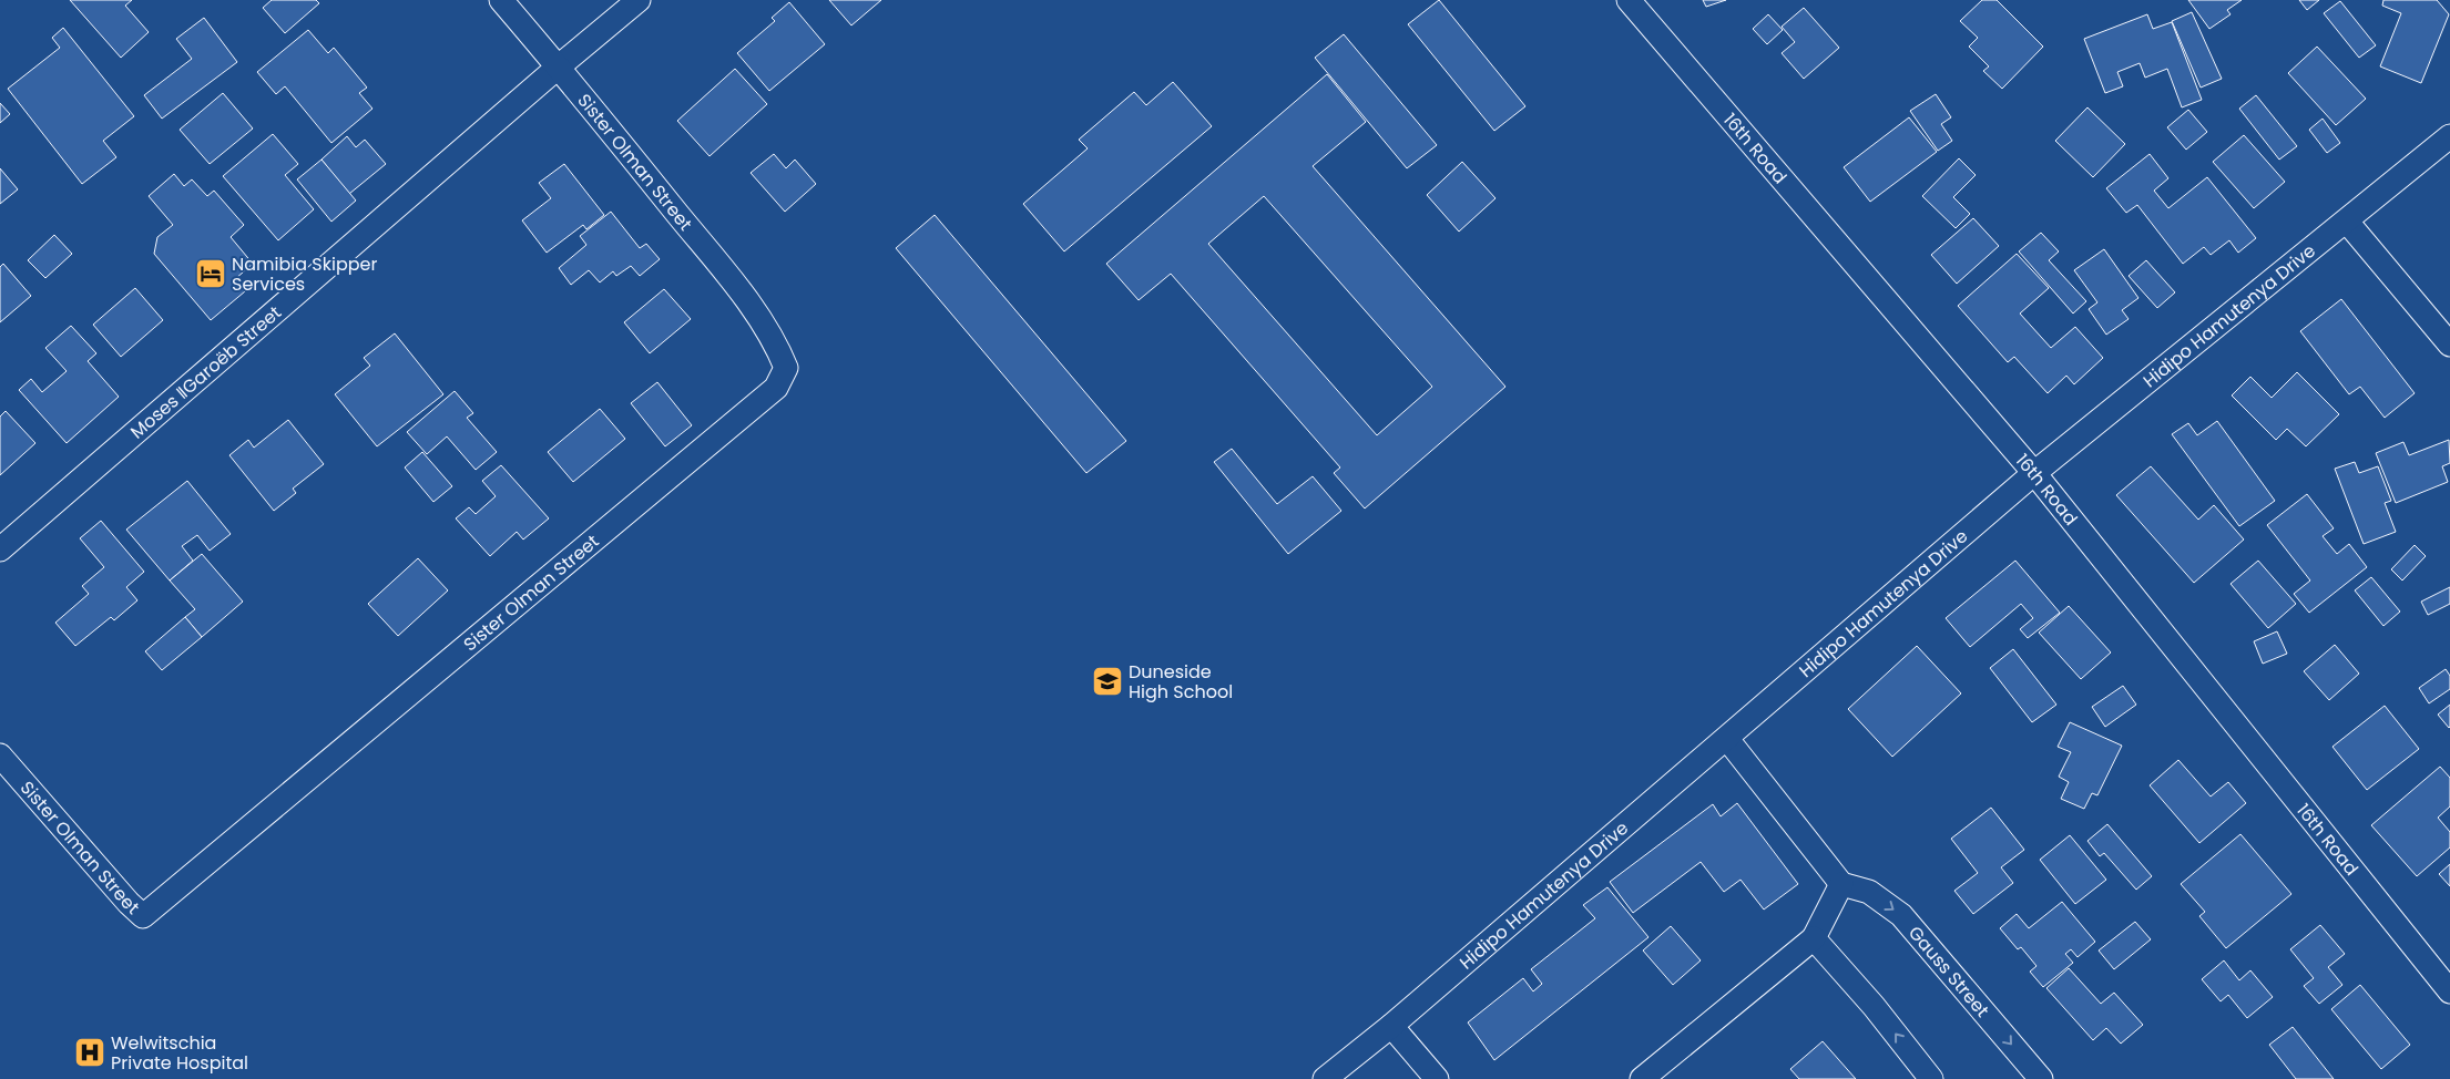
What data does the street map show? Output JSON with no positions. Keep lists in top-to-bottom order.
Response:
{
  "streets": {
    "street": [
      "16th Road",
      "Sister Olman Street",
      "Hidipo Hamutenya Drive",
      "Moses ǁGaroëb Street",
      "Gauss Street"
    ]
  },
  "crossings": [
    ["16th Road", "Hidipo Hamutenya Drive"],
    ["Sister Olman Street", "Moses ǁGaroëb Street"]
  ],
  "places": {
    "hotel": ["Namibia Skipper Services"],
    "school or university": ["Duneside High School"],
    "hospital": ["Welwitschia Private Hospital"]
  }
}
